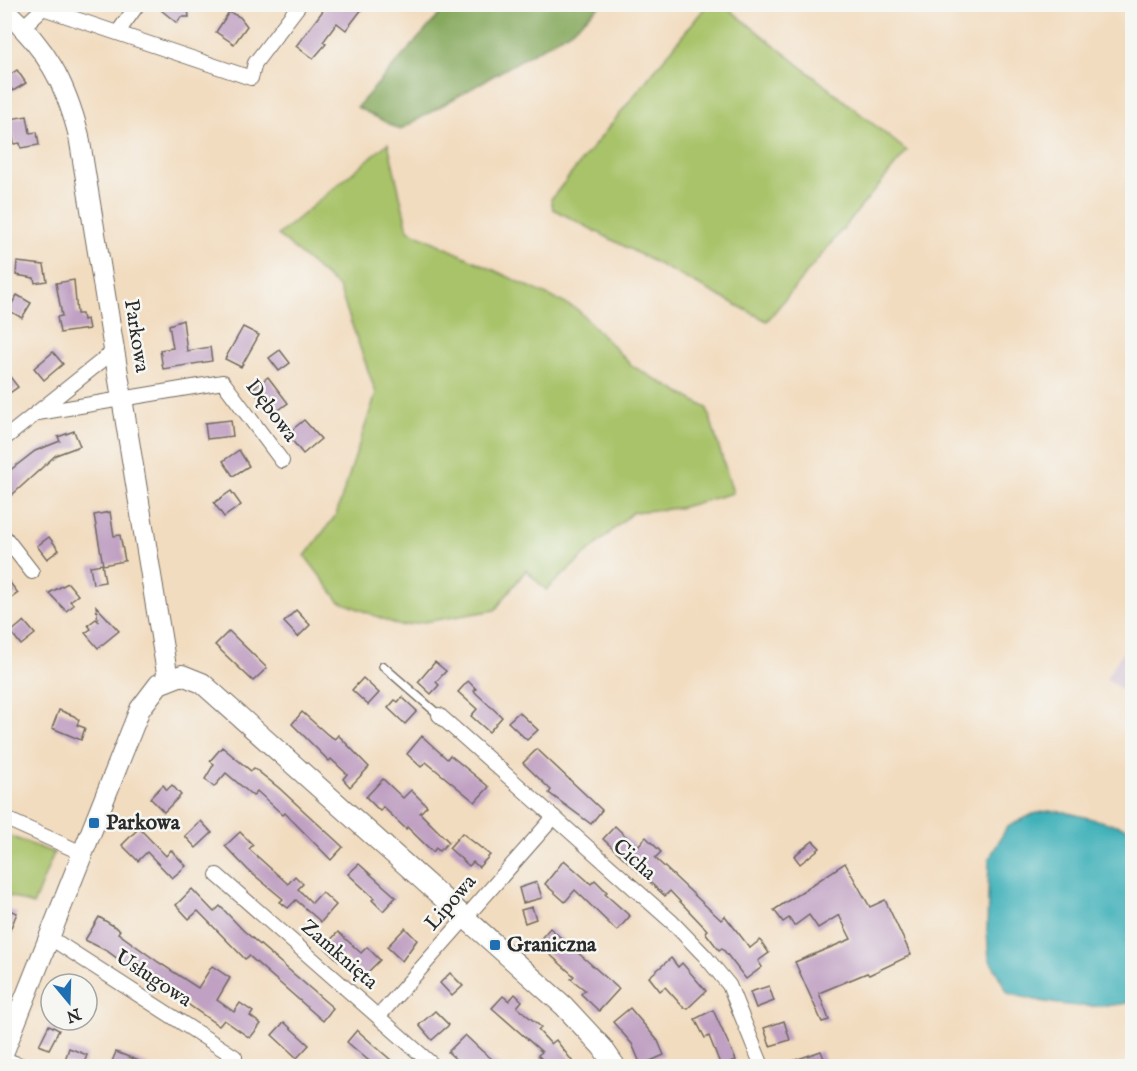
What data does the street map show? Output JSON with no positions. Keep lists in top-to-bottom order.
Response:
{
  "streets": {
    "street": [
      "Parkowa",
      "Dębowa",
      "Cicha",
      "Lipowa",
      "Zamknięta",
      "Usługowa"
    ]
  },
  "crossings": [
    ["Parkowa", "Dębowa"],
    ["Cicha", "Lipowa"],
    ["Lipowa", "Zamknięta"]
  ],
  "places": {
    "transit": ["Parkowa", "Graniczna"]
  },
  "north": "bottom"
}
